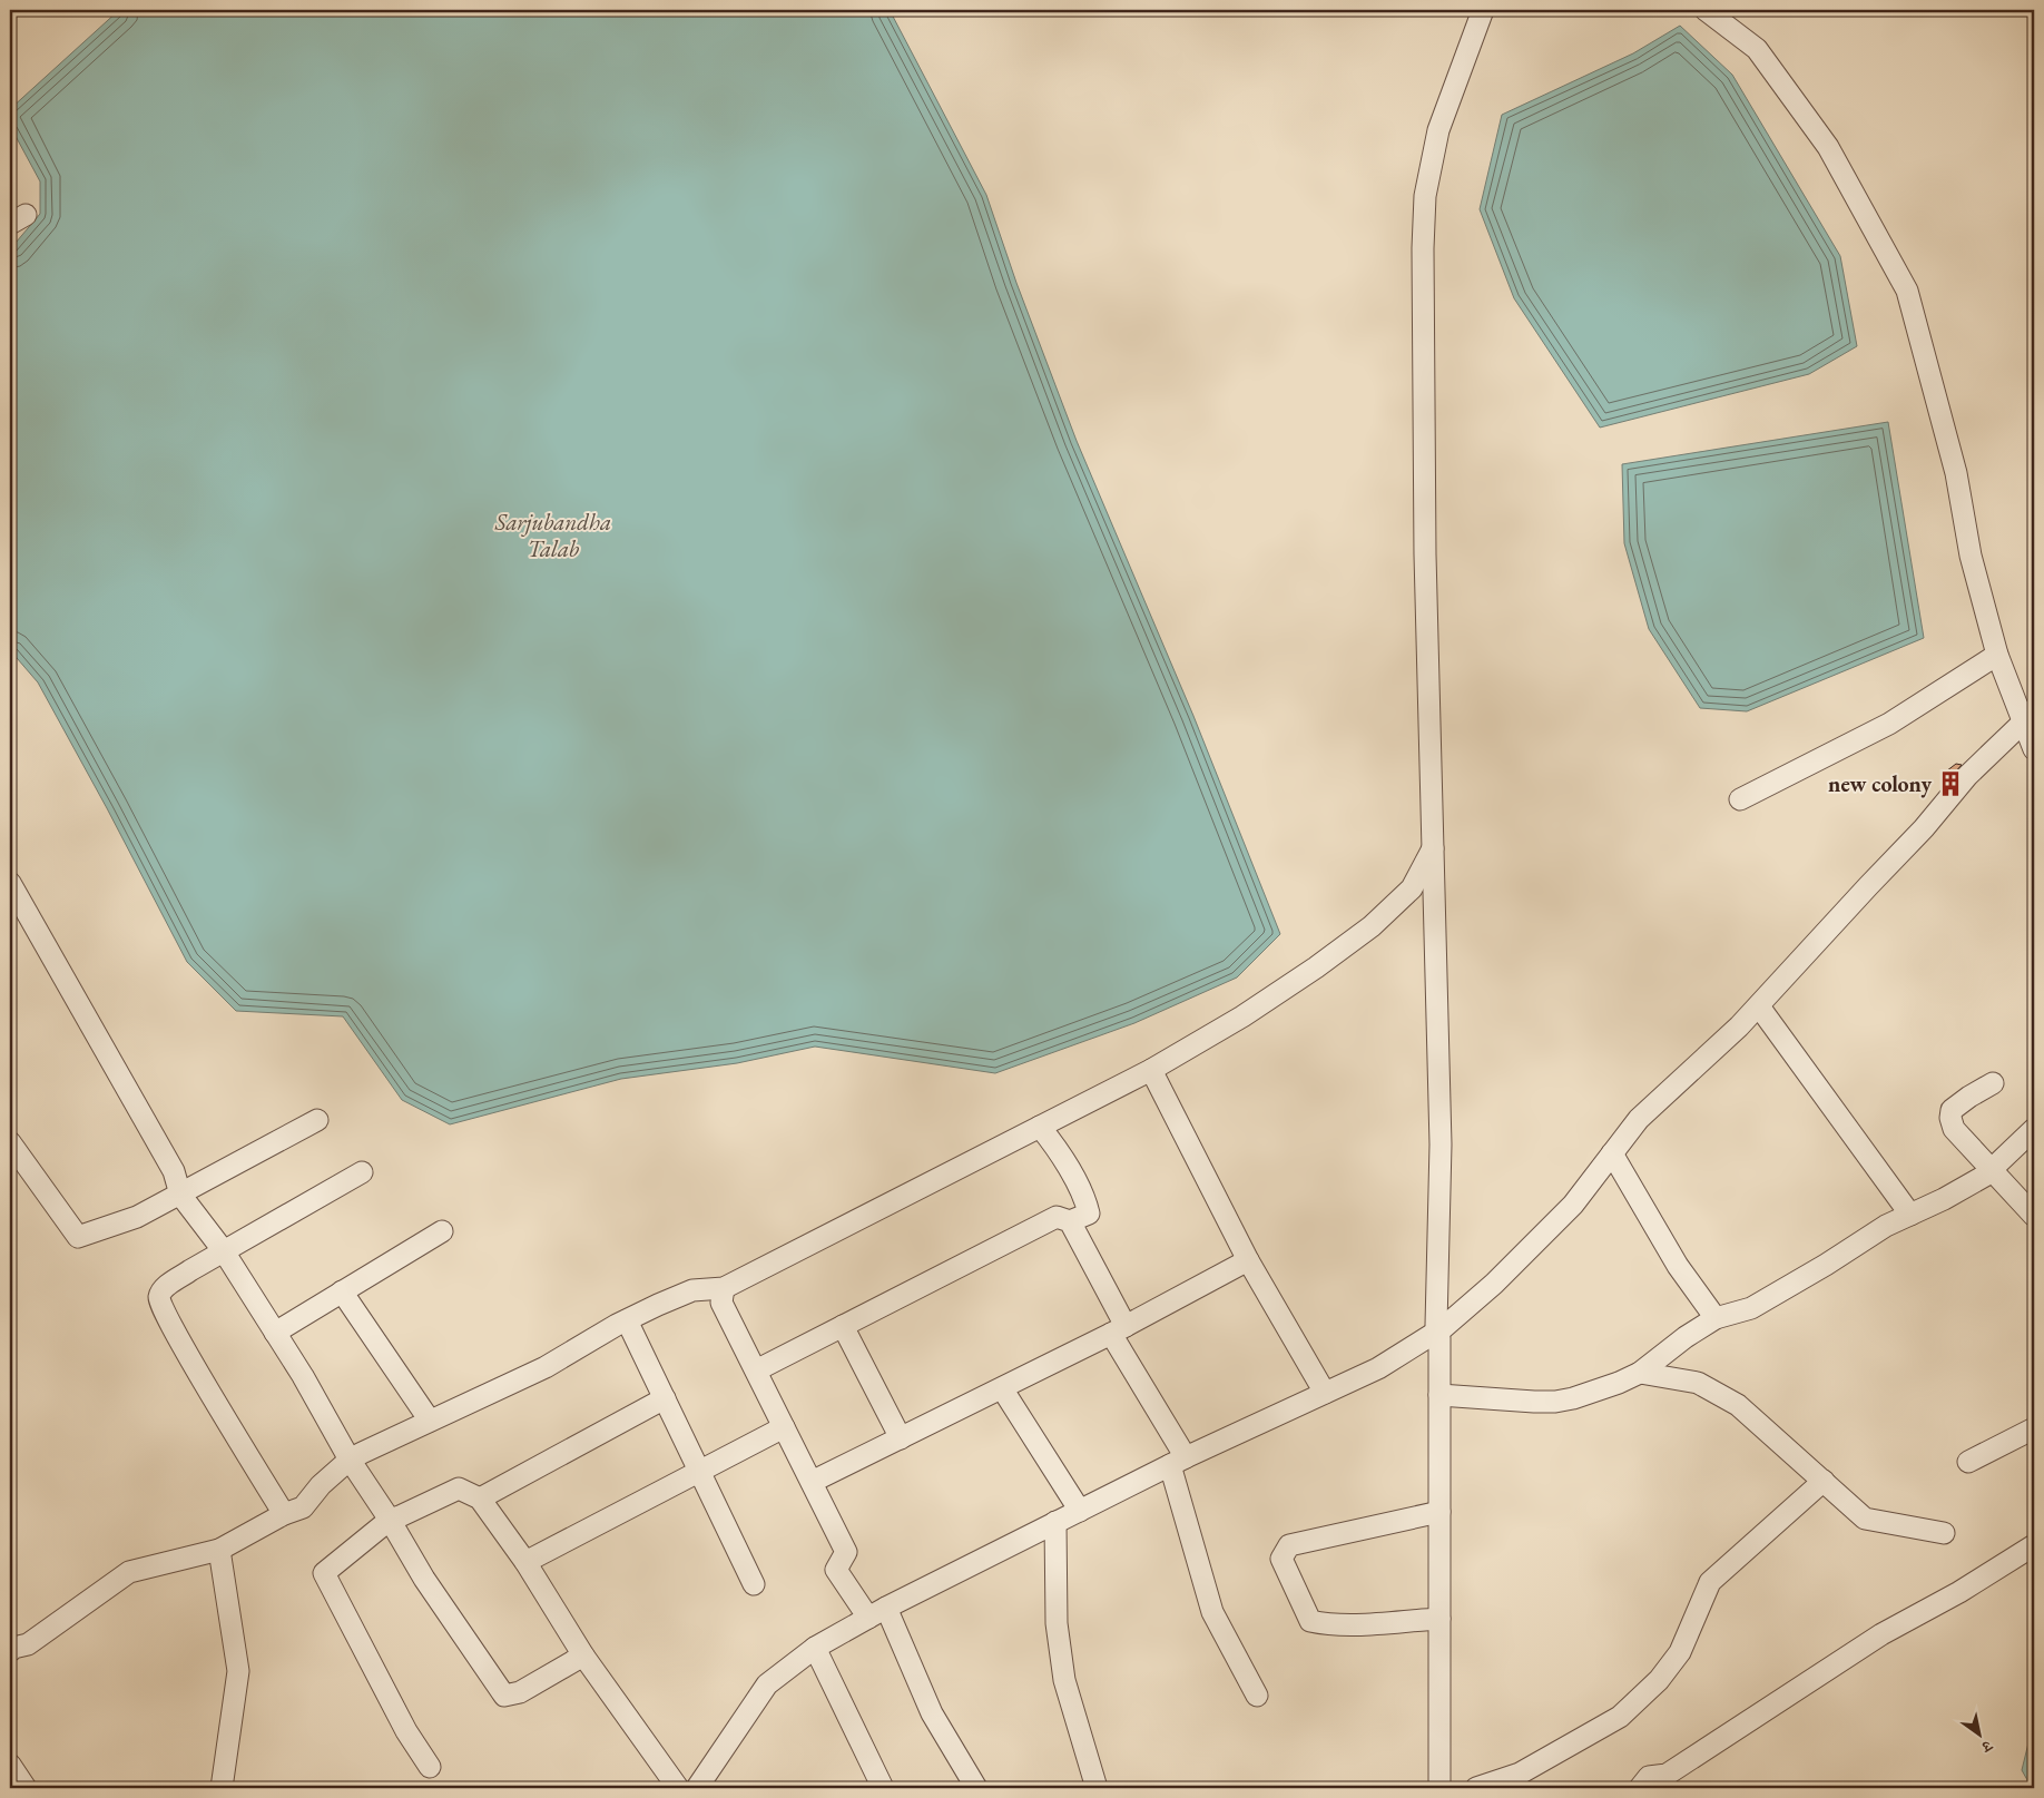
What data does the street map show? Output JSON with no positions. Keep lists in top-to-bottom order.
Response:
{
  "water": ["Sarjubandha Talab"],
  "places": {
    "building": ["new colony"]
  },
  "north": "bottom right"
}
